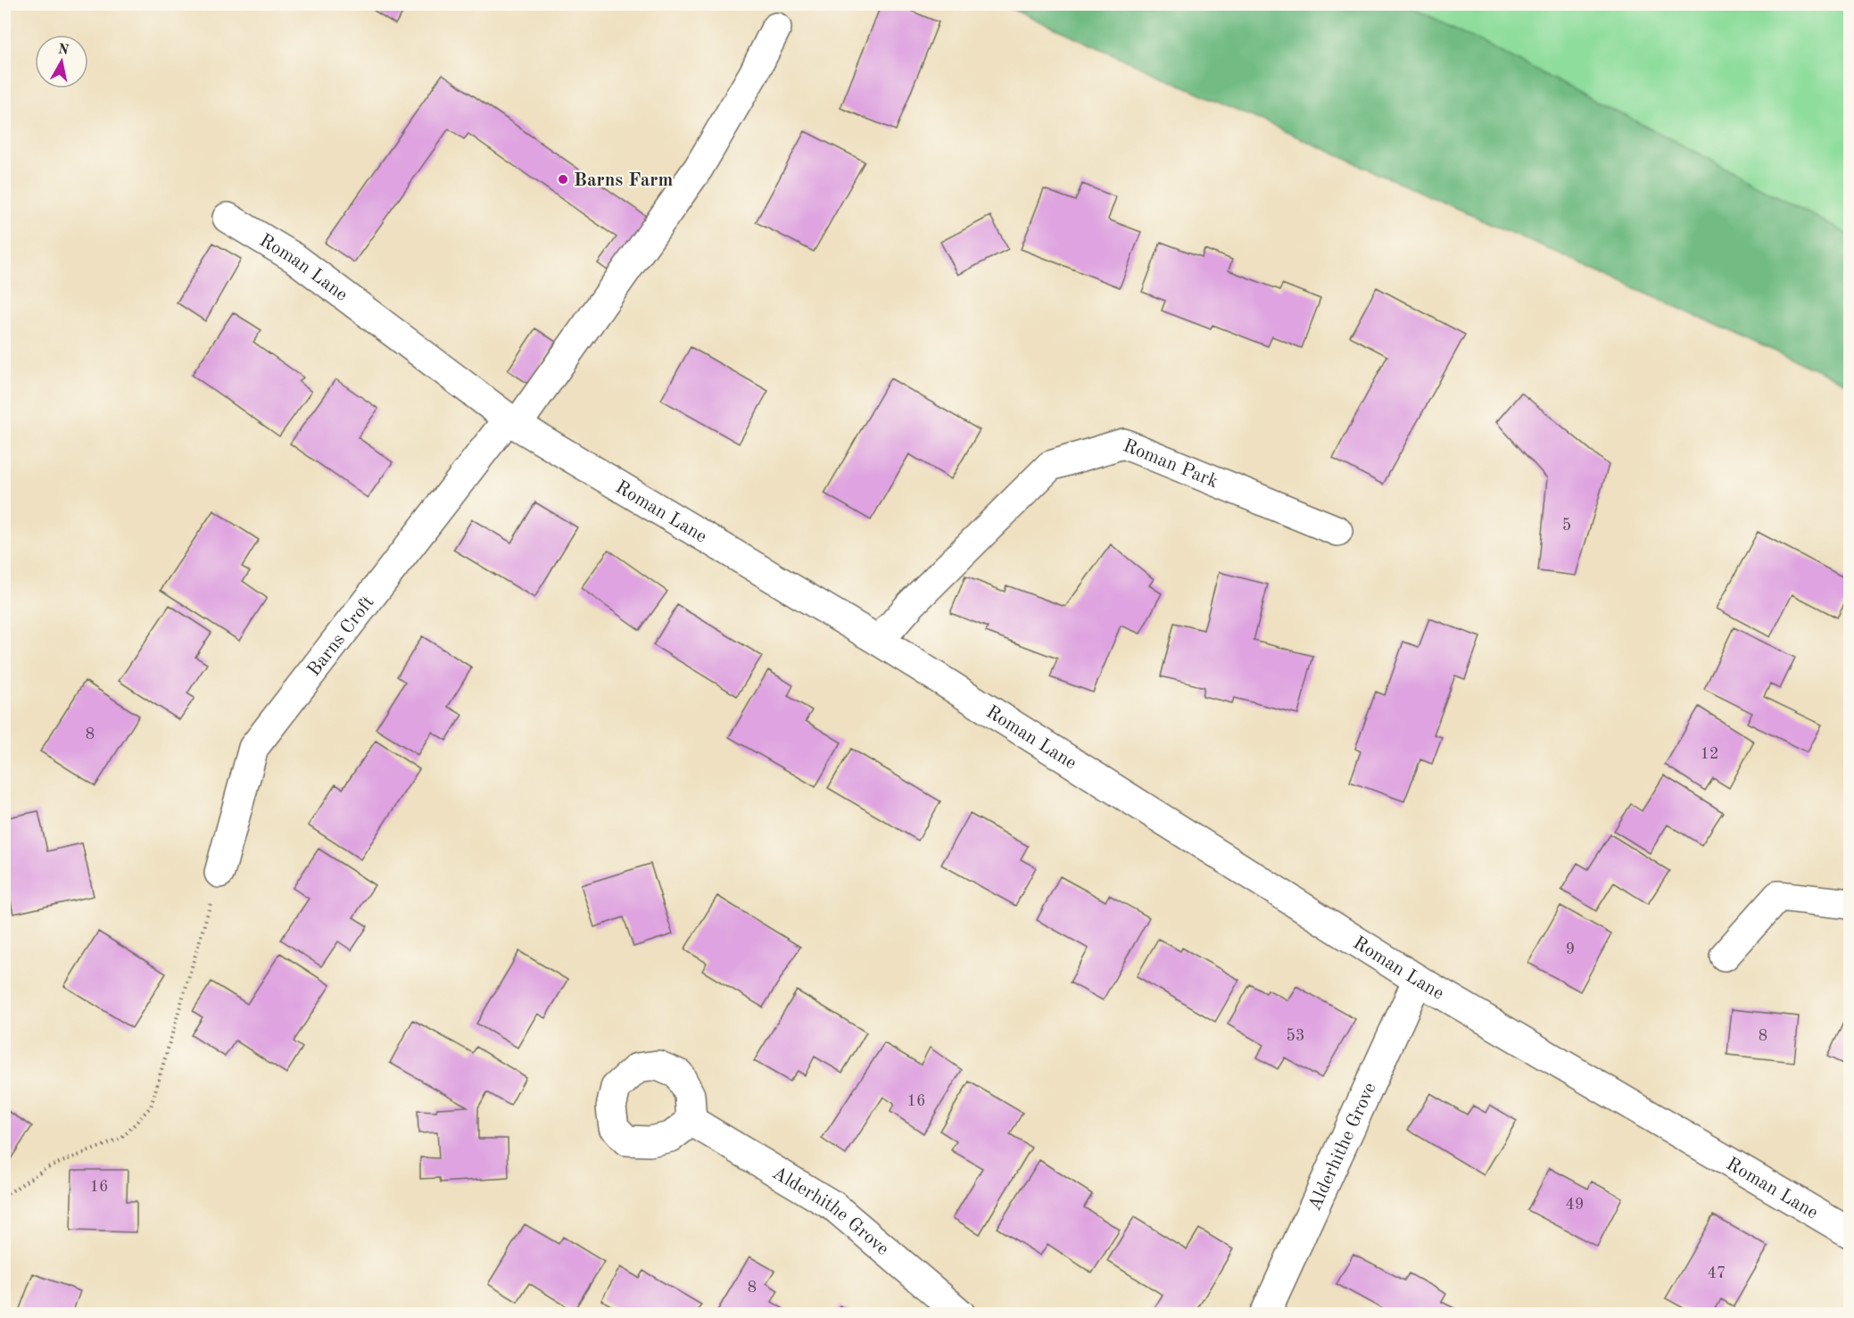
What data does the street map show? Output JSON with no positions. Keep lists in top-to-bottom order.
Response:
{
  "streets": {
    "street": [
      "Roman Lane",
      "Roman Park",
      "Barns Croft",
      "Alderhithe Grove"
    ]
  },
  "crossings": [
    ["Roman Lane", "Roman Park"],
    ["Roman Lane", "Barns Croft"],
    ["Roman Lane", "Alderhithe Grove"]
  ],
  "places": ["Barns Farm"],
  "house_numbers": [
    "5",
    "8",
    "12",
    "9",
    "53",
    "8",
    "16",
    "16",
    "49",
    "47",
    "8"
  ],
  "north": "top"
}
